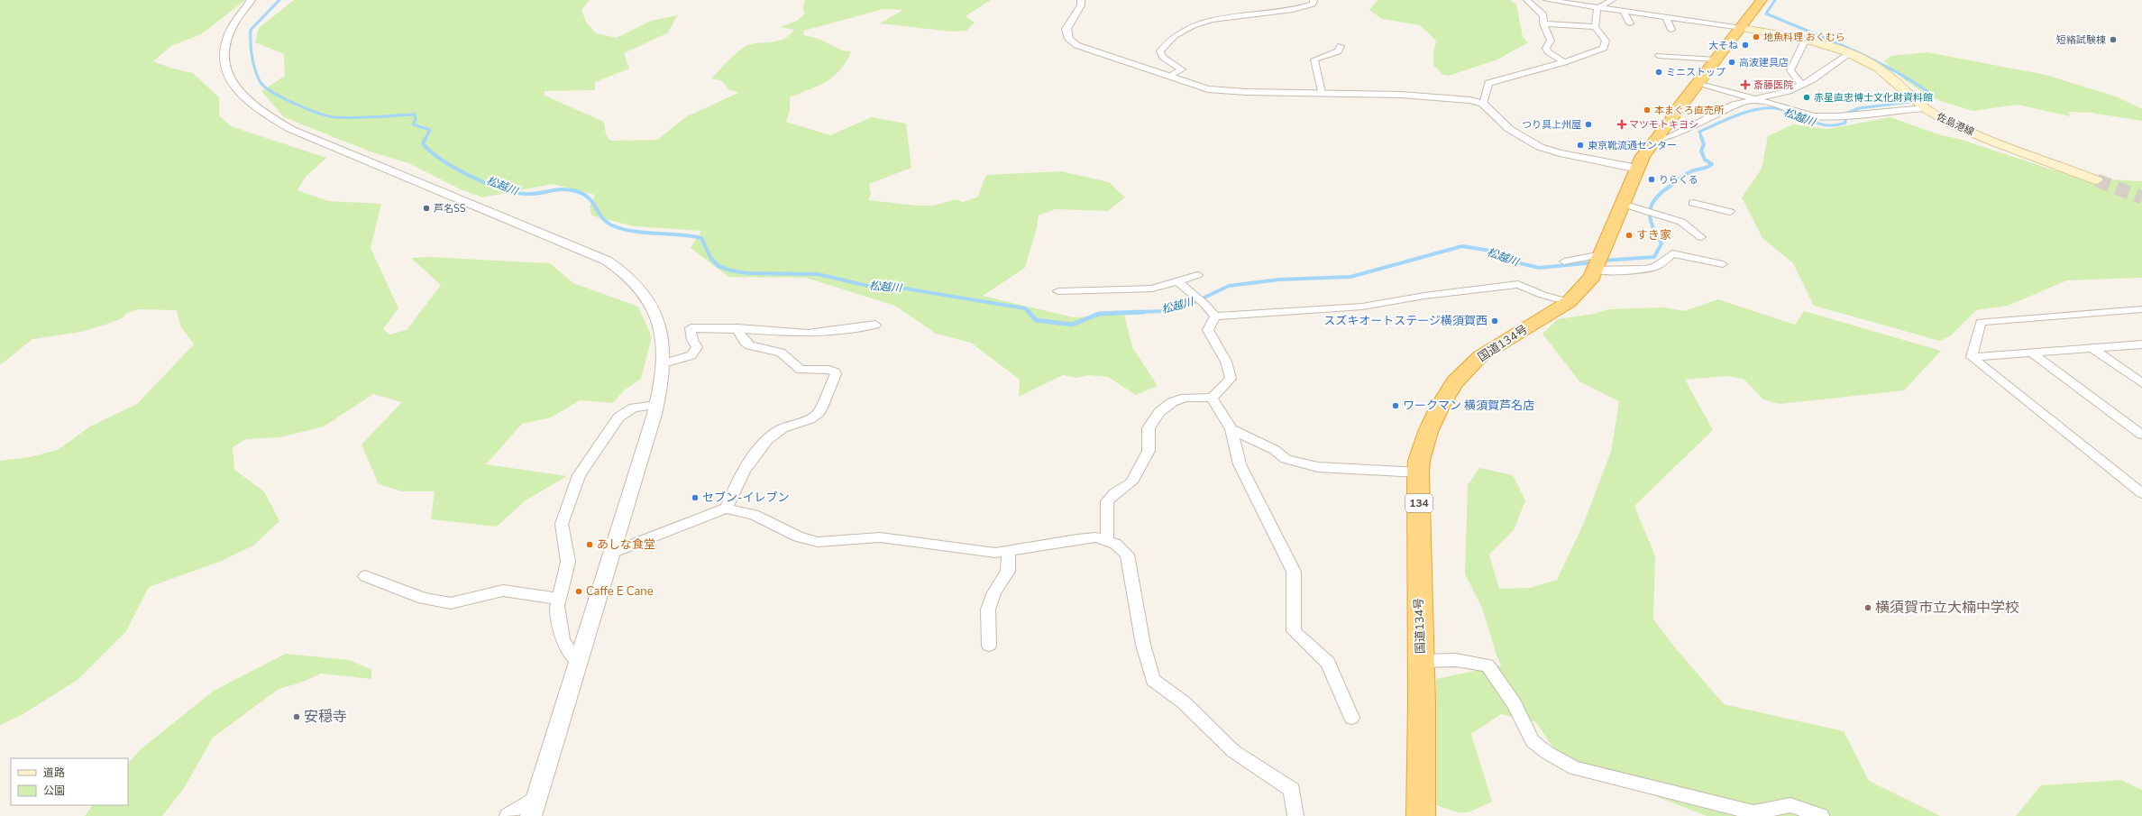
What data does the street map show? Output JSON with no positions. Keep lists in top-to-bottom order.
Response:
{
  "streets": {
    "highway": ["国道134号", "134"],
    "main road": ["佐島港線"]
  },
  "crossings": [
    ["佐島港線", "国道134号"]
  ],
  "water": ["松越川"],
  "places": {
    "other": [
      "地魚料理 おくむら",
      "短絡試験棟",
      "大そね",
      "高波建具店",
      "ミニストップ",
      "赤星直忠博士文化財資料館",
      "本まぐろ直売所",
      "つり具上州屋",
      "東京靴流通センター",
      "りらくる",
      "芦名SS",
      "すき家",
      "スズキオートステージ横須賀西",
      "ワークマン 横須賀芦名店",
      "セブン-イレブン",
      "あしな食堂",
      "Caffe E Cane",
      "横須賀市立大楠中学校",
      "安穏寺"
    ],
    "health": ["斎藤医院", "マツモトキヨシ"]
  },
  "legend": ["道路", "公園"]
}
